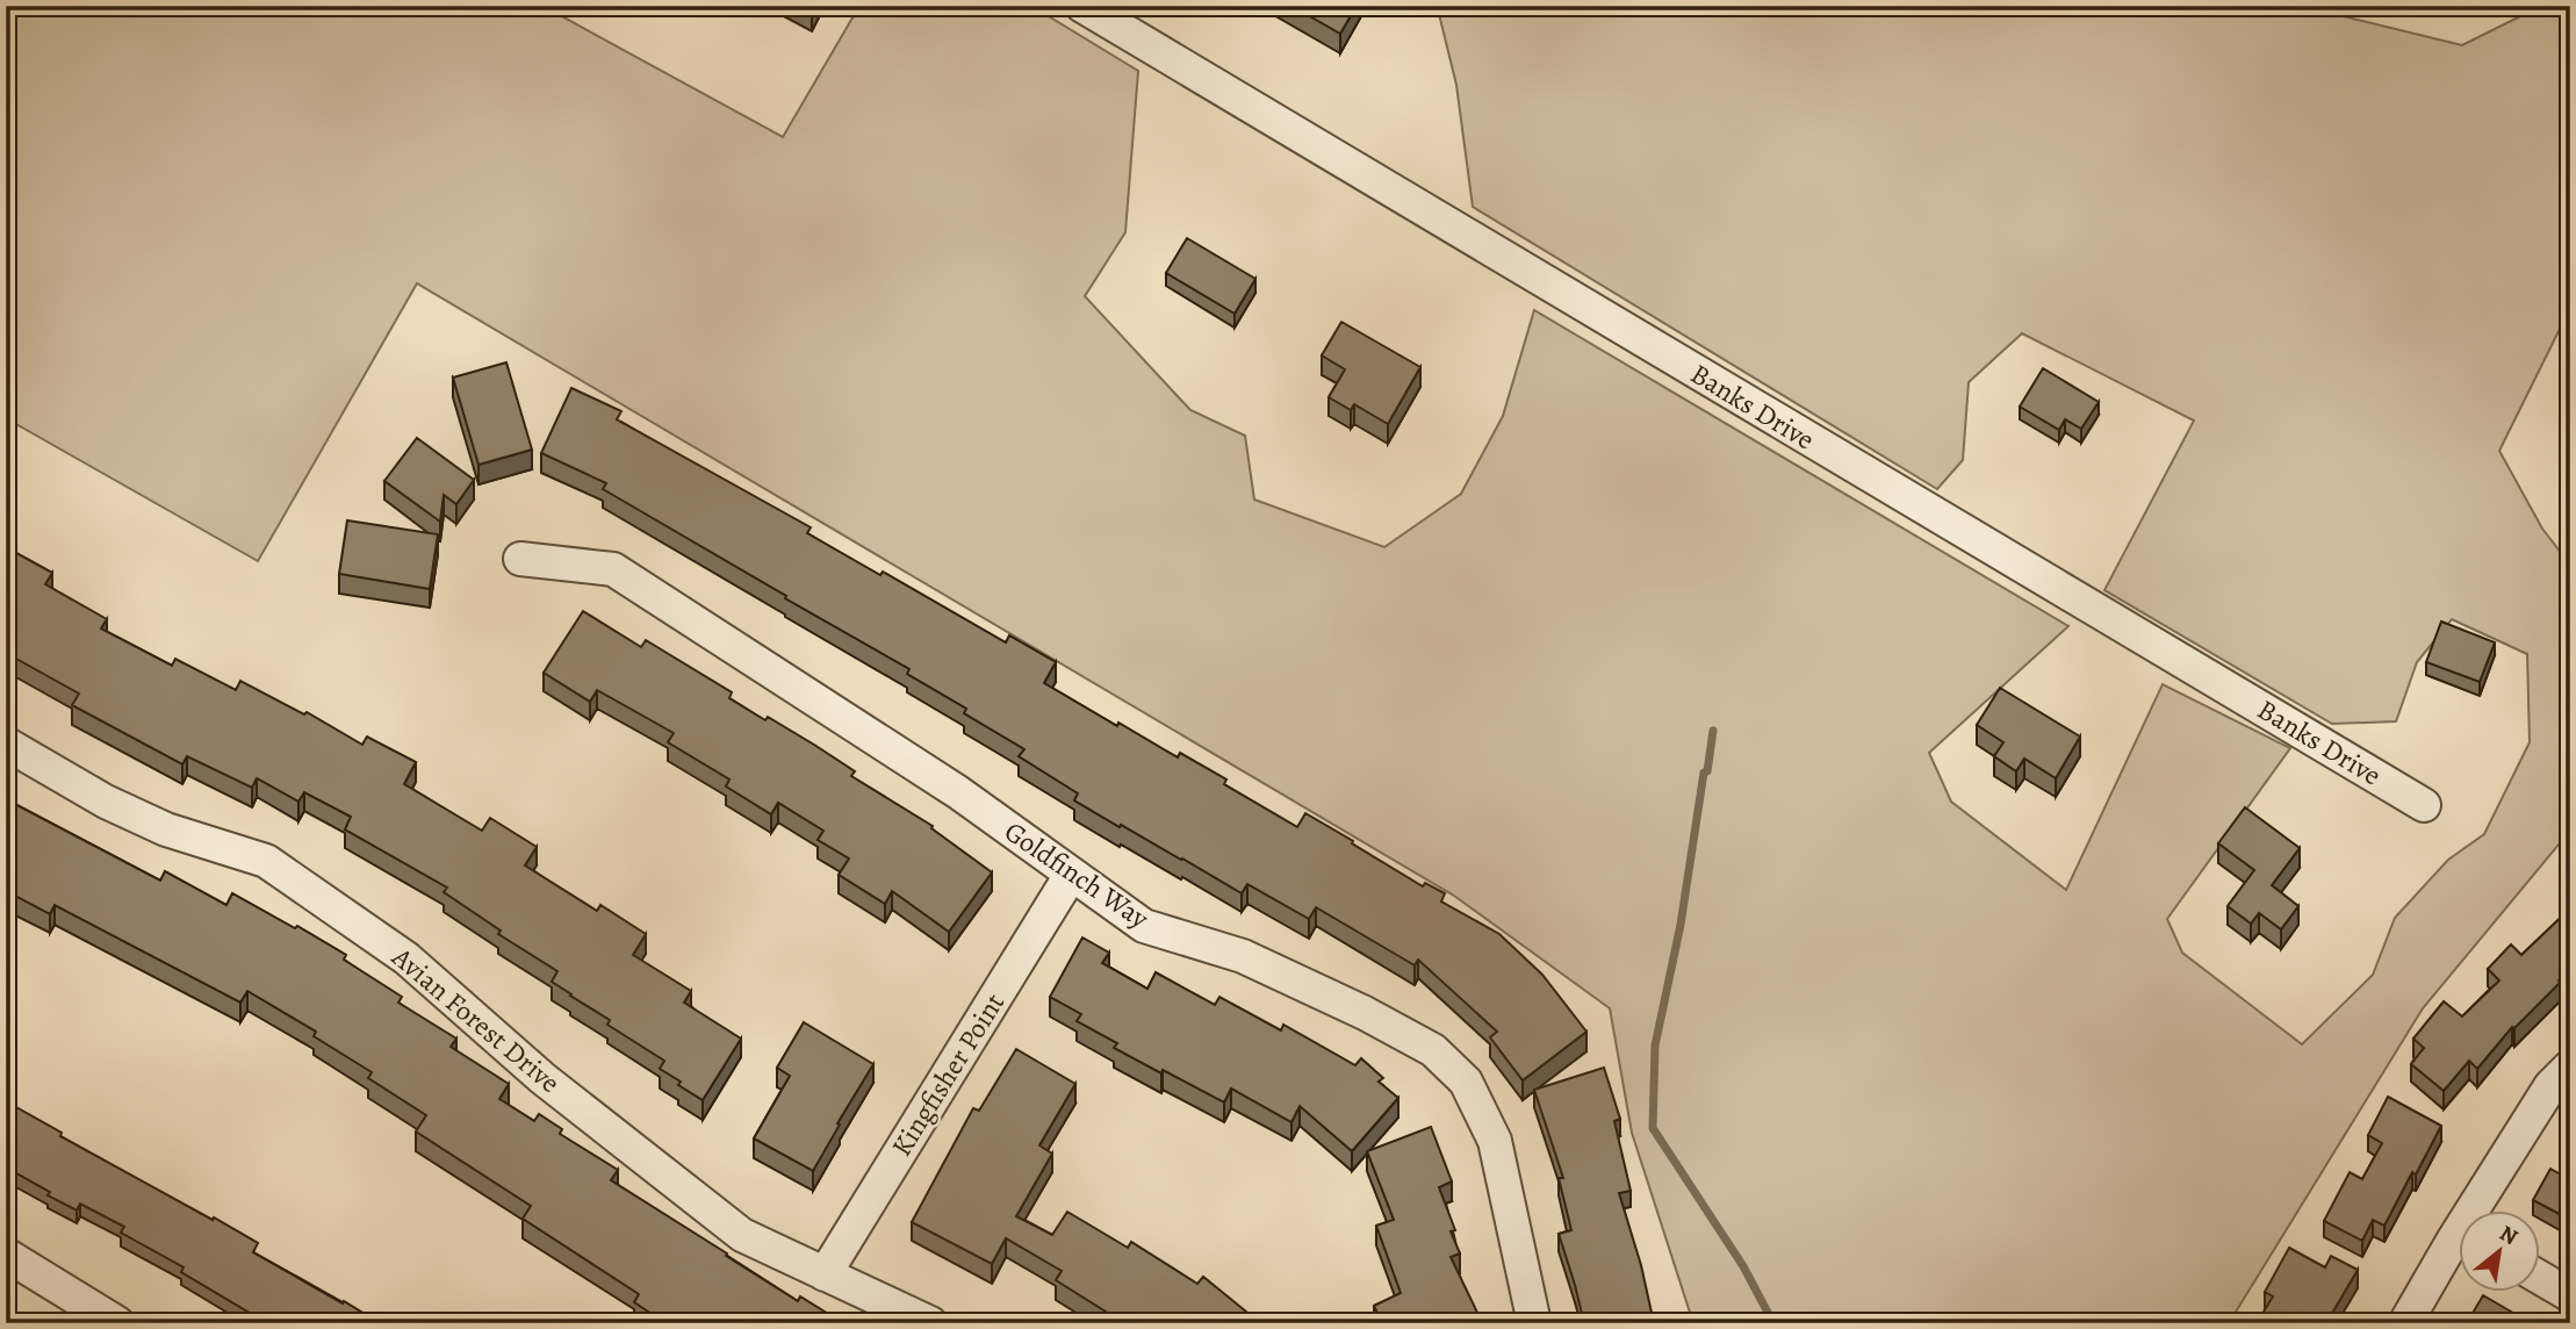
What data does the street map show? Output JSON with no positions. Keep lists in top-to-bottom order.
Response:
{
  "streets": {
    "street": [
      "Banks Drive",
      "Goldfinch Way",
      "Avian Forest Drive",
      "Kingfisher Point"
    ]
  },
  "crossings": [
    ["Goldfinch Way", "Kingfisher Point"],
    ["Avian Forest Drive", "Kingfisher Point"]
  ],
  "north": "top right"
}
